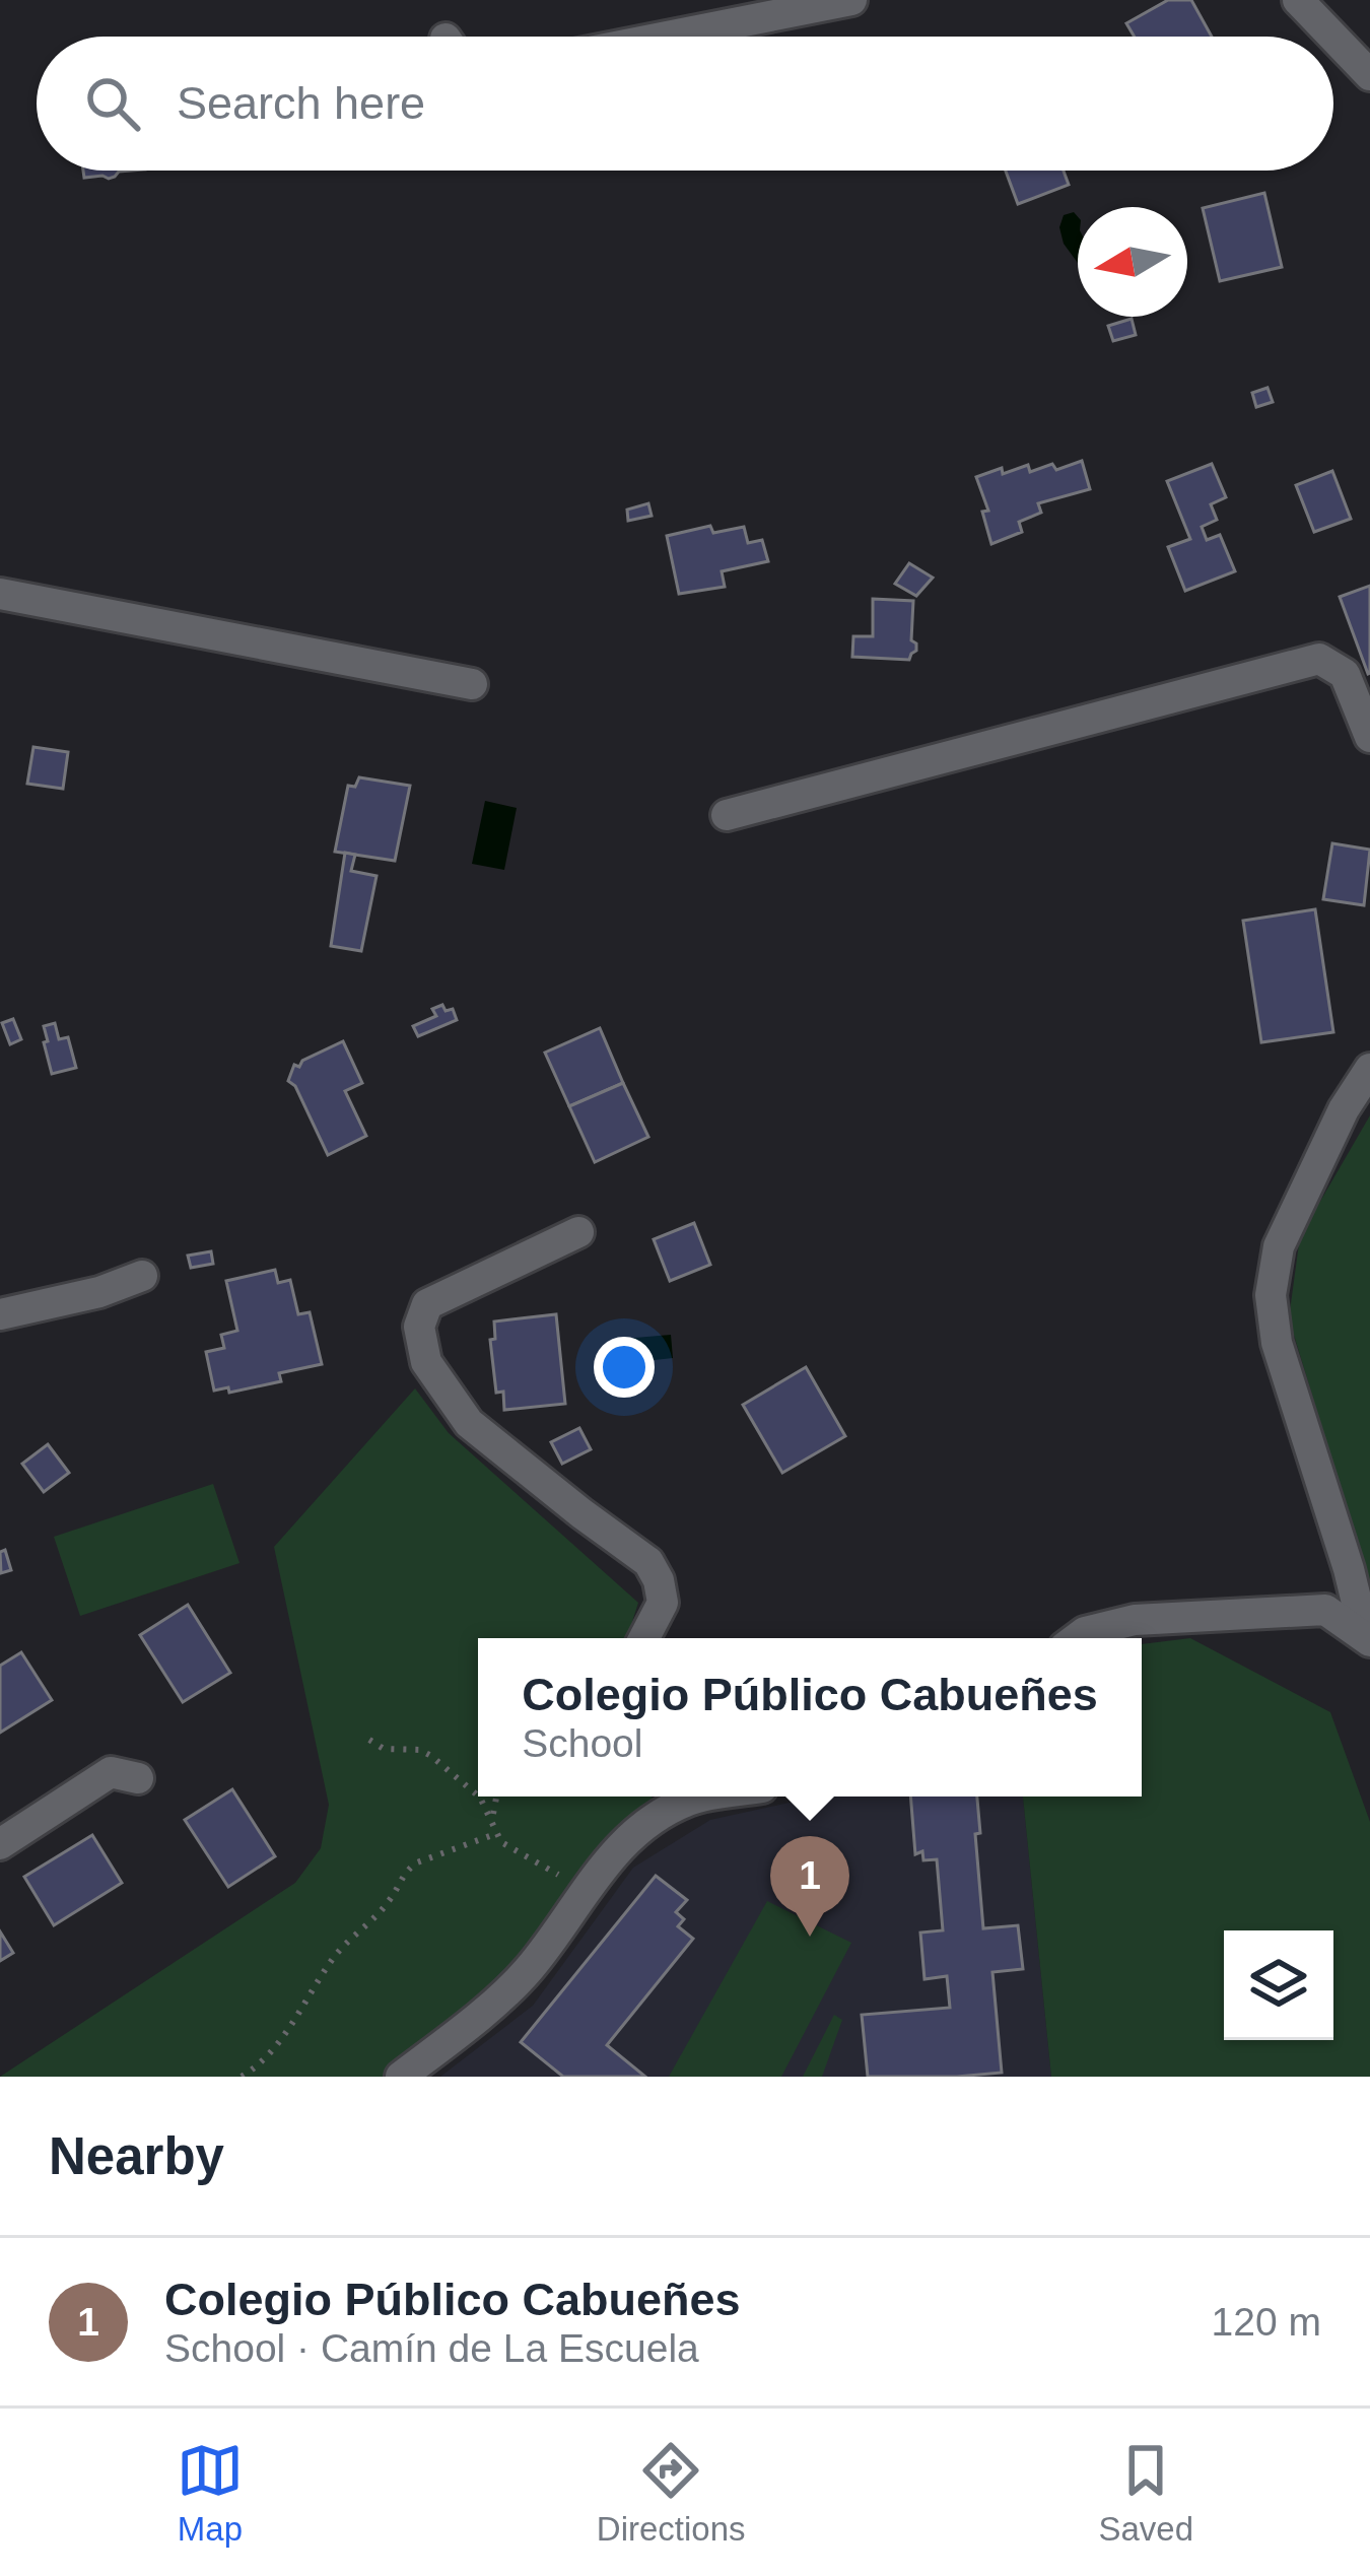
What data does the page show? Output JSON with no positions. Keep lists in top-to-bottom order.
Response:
{
  "north": "left",
  "page": {
    "search": "Search here",
    "popup": ["Colegio Público Cabueñes", "School"],
    "pins": "1",
    "heading": "Nearby",
    "list": [
      {
        "mark": "1",
        "name": "Colegio Público Cabueñes",
        "note": "School · Camín de La Escuela",
        "value": "120 m"
      }
    ],
    "nav": ["Map", "Directions", "Saved"]
  }
}
